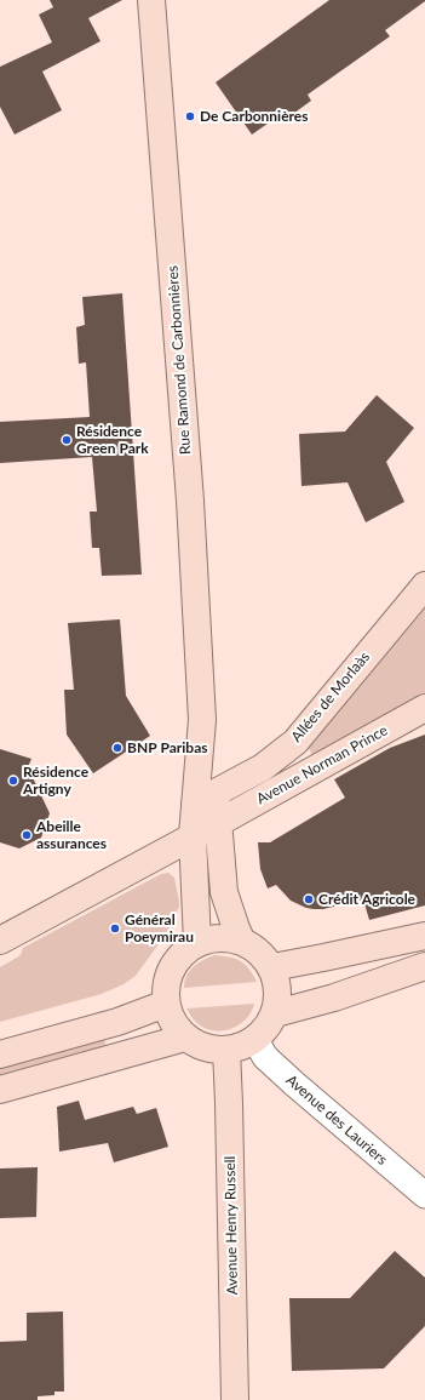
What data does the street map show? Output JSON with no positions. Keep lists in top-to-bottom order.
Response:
{
  "streets": {
    "street": [
      "Rue Ramond de Carbonnières",
      "Allées de Morlaàs",
      "Avenue Norman Prince",
      "Avenue des Lauriers",
      "Avenue Henry Russell"
    ]
  },
  "crossings": [
    ["Rue Ramond de Carbonnières", "Allées de Morlaàs"],
    ["Rue Ramond de Carbonnières", "Avenue Norman Prince"],
    ["Rue Ramond de Carbonnières", "Avenue des Lauriers"],
    ["Rue Ramond de Carbonnières", "Avenue Henry Russell"],
    ["Avenue des Lauriers", "Avenue Henry Russell"]
  ],
  "places": [
    "De Carbonnières",
    "Résidence Green Park",
    "BNP Paribas",
    "Résidence Artigny",
    "Abeille assurances",
    "Crédit Agricole",
    "Général Poeymirau"
  ]
}
